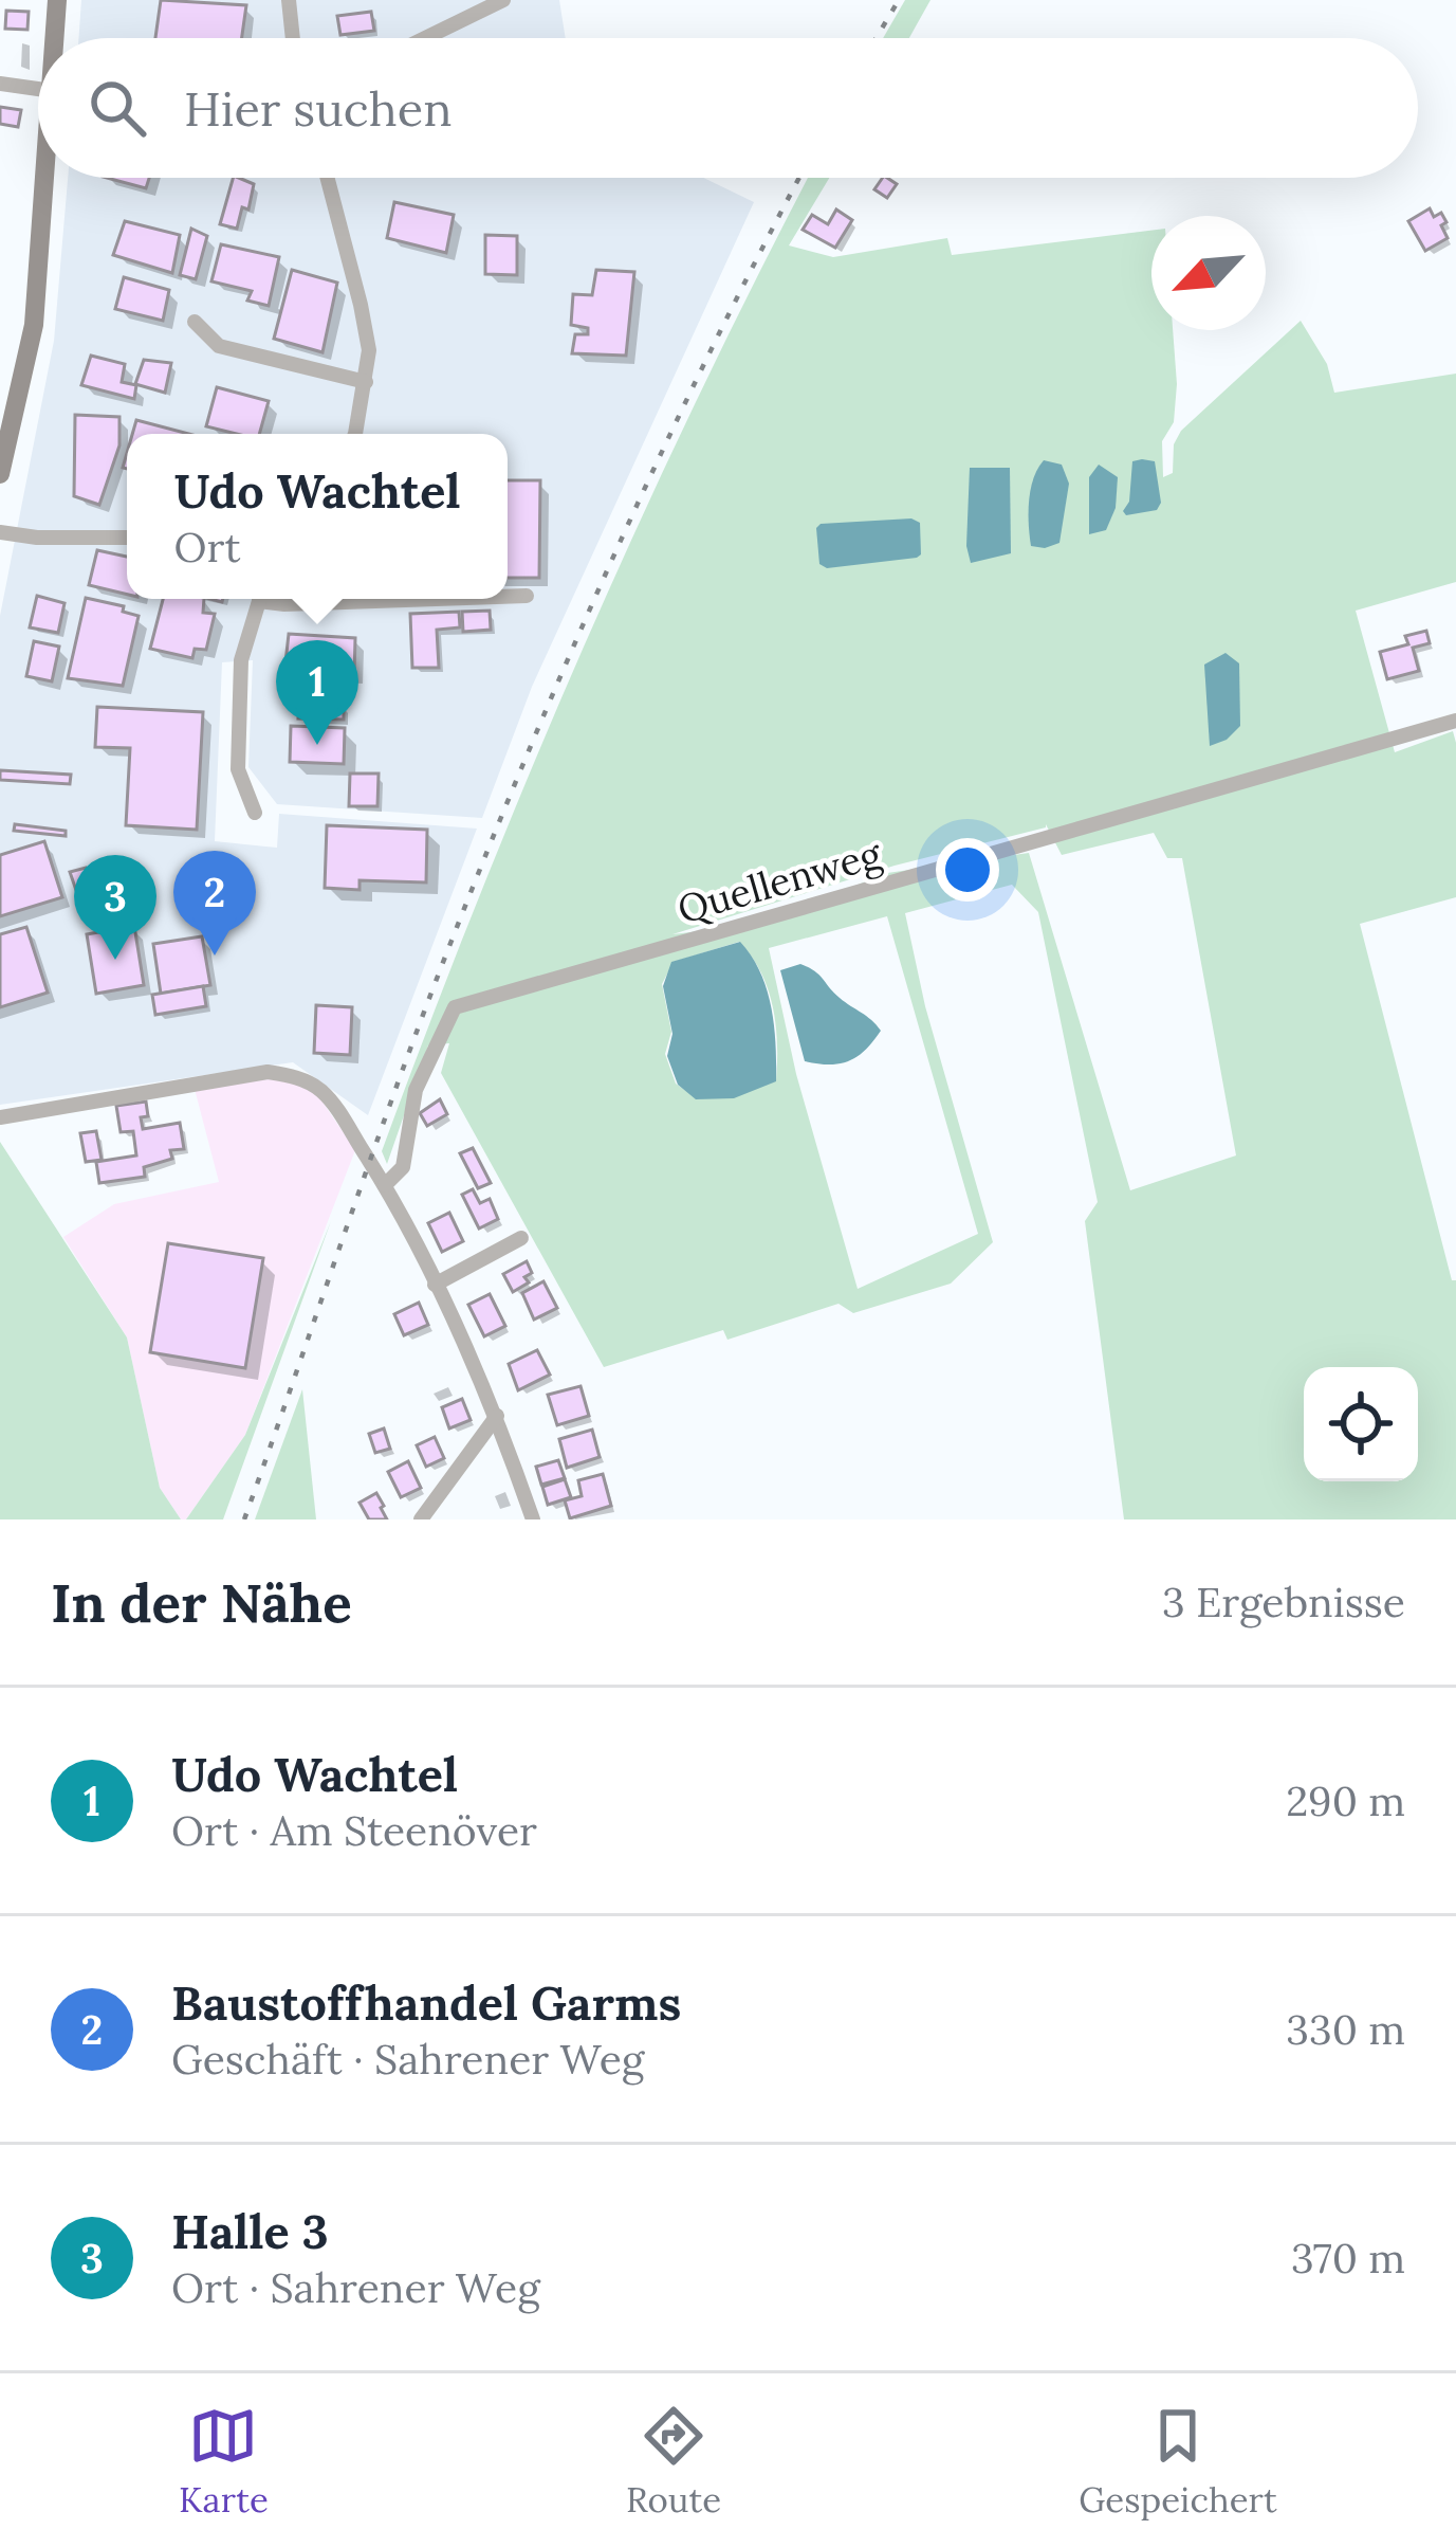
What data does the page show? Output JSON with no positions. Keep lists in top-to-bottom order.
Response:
{
  "streets": {
    "street": ["Quellenweg"]
  },
  "north": "bottom left",
  "page": {
    "search": "Hier suchen",
    "popup": ["Udo Wachtel", "Ort"],
    "pins": ["1", "2", "3"],
    "heading": ["In der Nähe", "3 Ergebnisse"],
    "list": [
      {
        "mark": "1",
        "name": "Udo Wachtel",
        "note": "Ort · Am Steenöver",
        "value": "290 m"
      },
      {
        "mark": "2",
        "name": "Baustoffhandel Garms",
        "note": "Geschäft · Sahrener Weg",
        "value": "330 m"
      },
      {
        "mark": "3",
        "name": "Halle 3",
        "note": "Ort · Sahrener Weg",
        "value": "370 m"
      }
    ],
    "nav": ["Karte", "Route", "Gespeichert"]
  }
}
